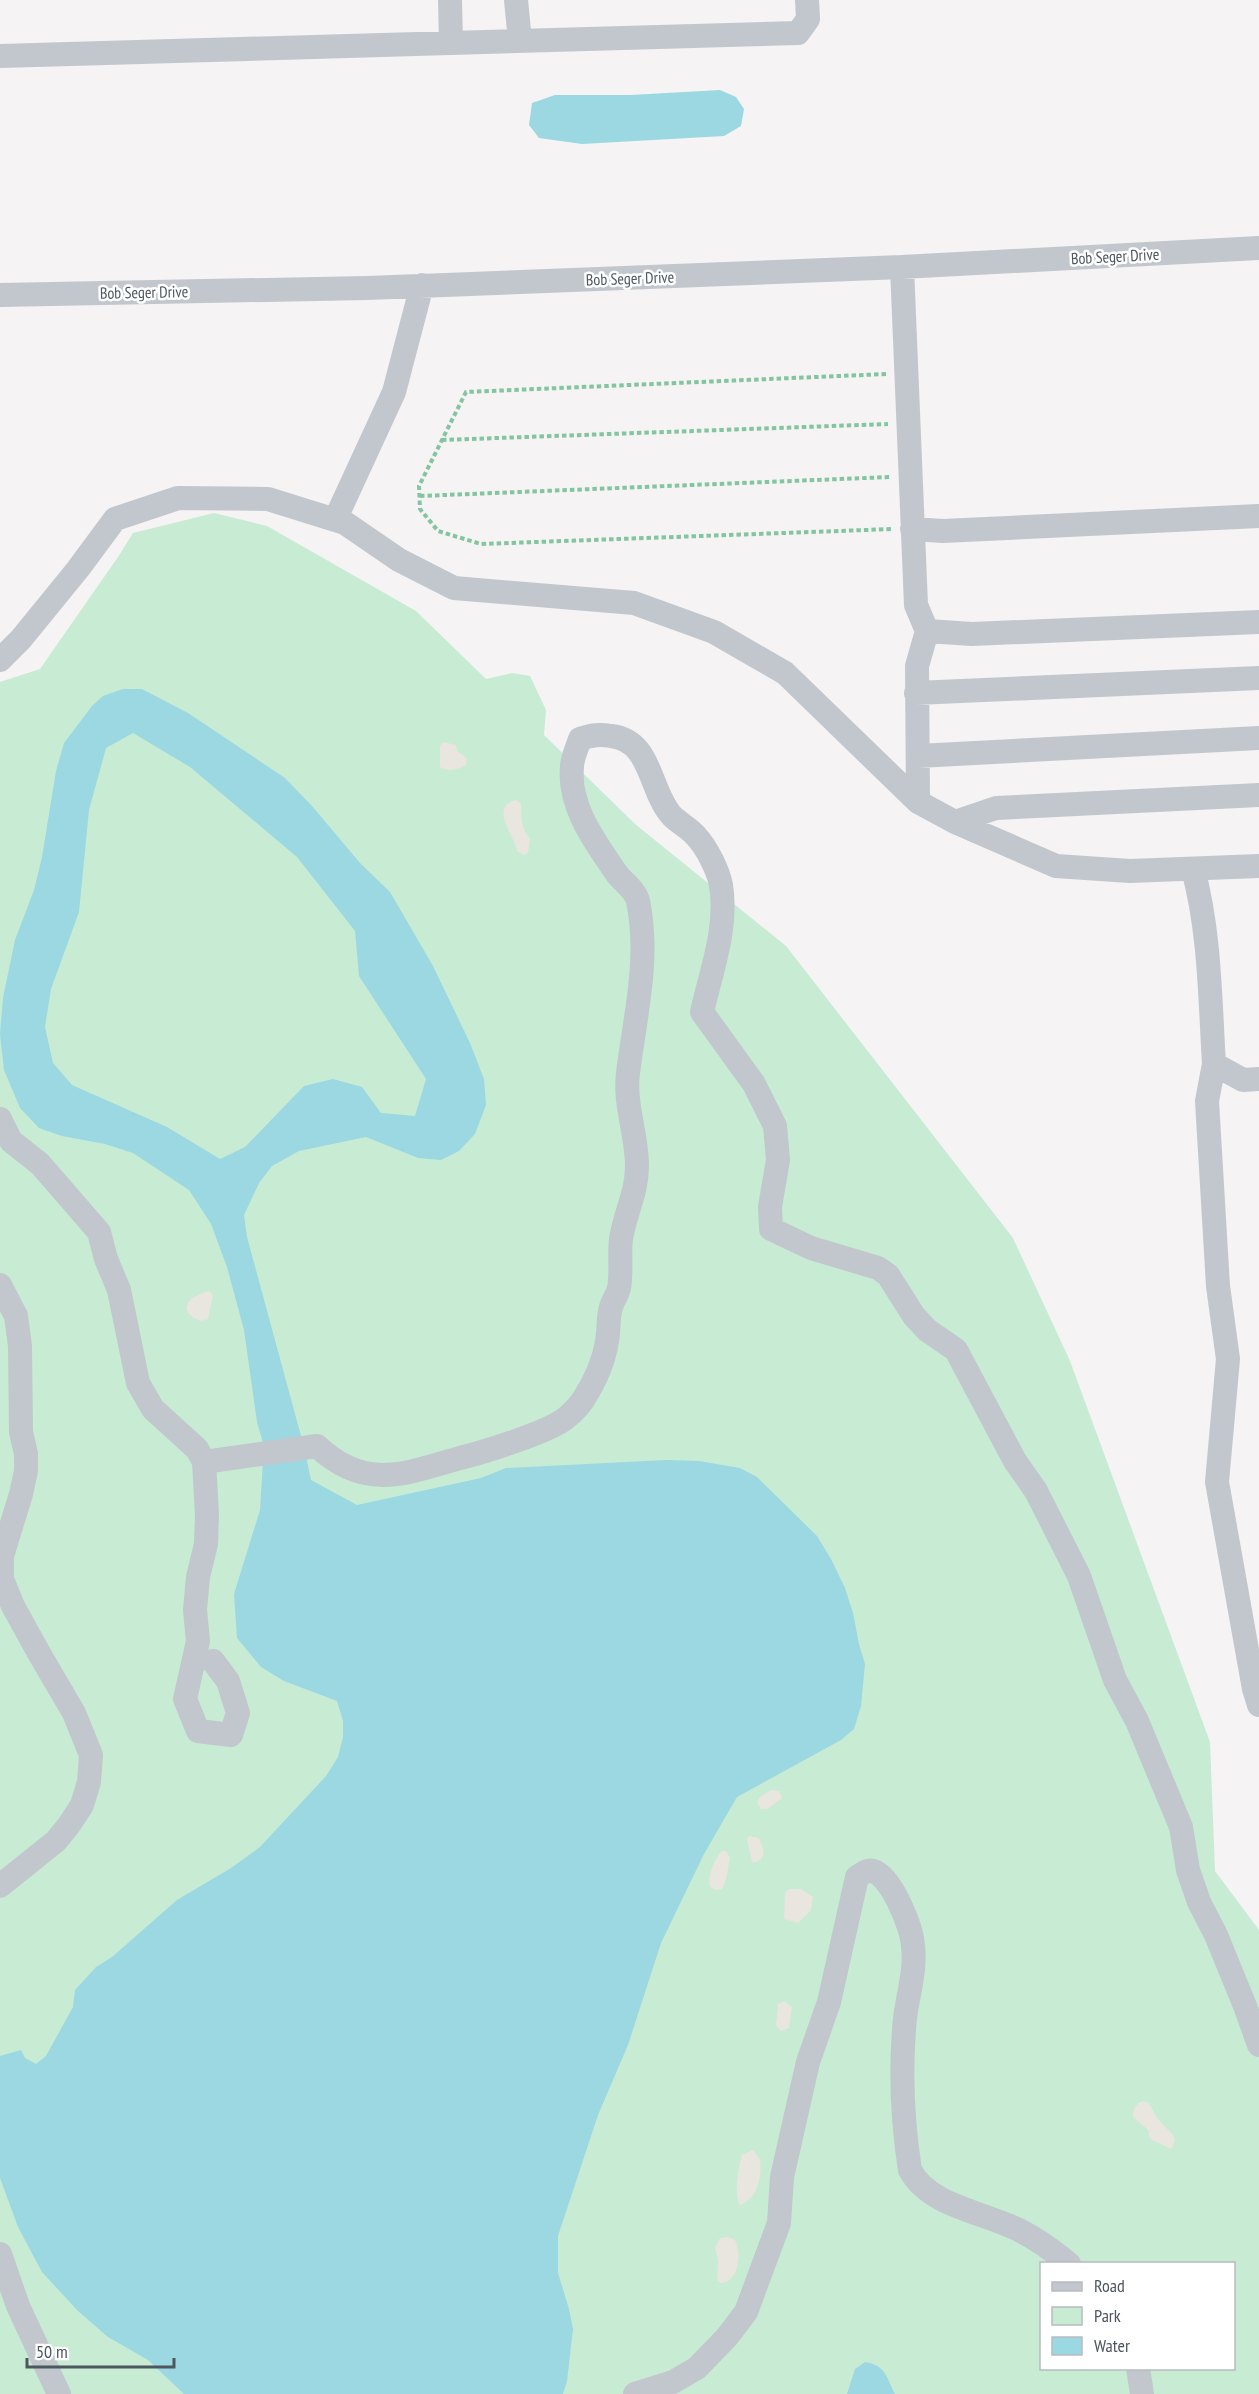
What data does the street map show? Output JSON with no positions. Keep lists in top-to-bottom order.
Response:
{
  "streets": {
    "lane": ["Bob Seger Drive"]
  },
  "legend": ["Road", "Park", "Water"],
  "scale_bar": "50 m"
}
